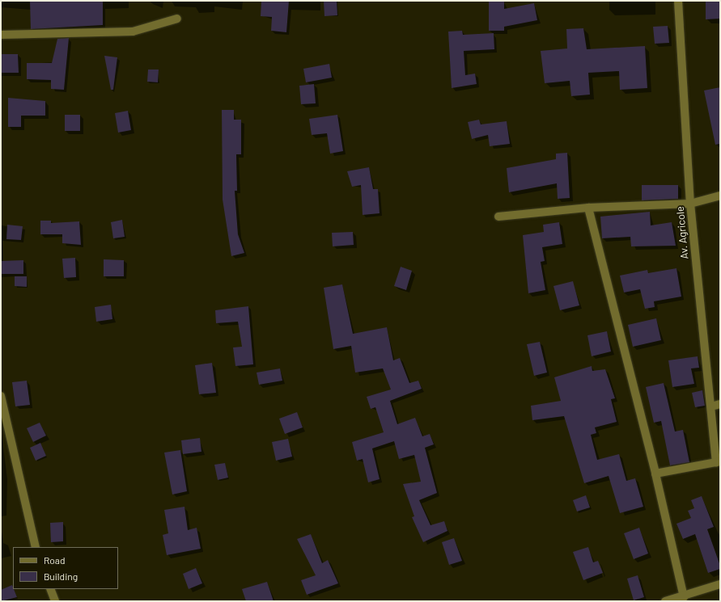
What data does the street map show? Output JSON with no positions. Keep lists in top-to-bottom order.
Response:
{
  "streets": {
    "street": ["Av. Agricole"]
  },
  "legend": ["Road", "Building"]
}
